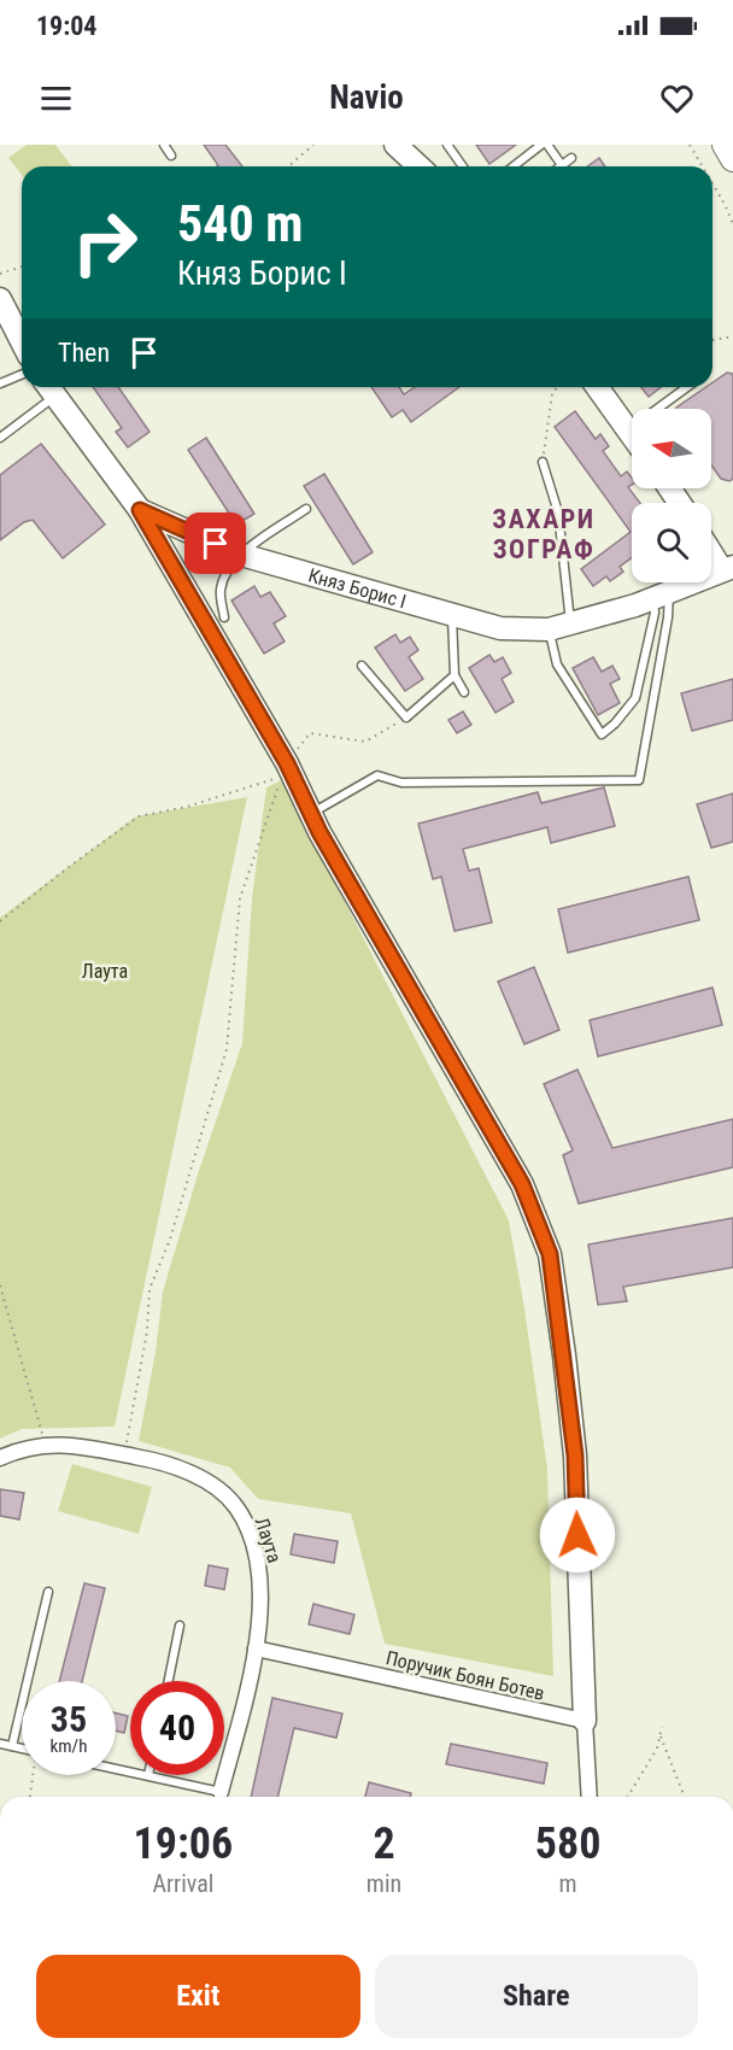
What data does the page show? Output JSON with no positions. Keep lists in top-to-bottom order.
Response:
{
  "streets": {
    "street": ["Княз Борис I", "Лаута", "Поручик Боян Ботев"]
  },
  "crossings": [
    ["Лаута", "Поручик Боян Ботев"]
  ],
  "districts": ["ЗАХАРИ ЗОГРАФ"],
  "parks": ["Лаута"],
  "north": "left",
  "page": {
    "status": "19:04",
    "header": "Navio",
    "turn": ["540 m", "Княз Борис I"],
    "then": "Then",
    "speed": "35 km/h",
    "limit": "40",
    "eta": [
      "19:06",
      "Arrival",
      "2",
      "min",
      "580",
      "m"
    ],
    "buttons": ["Exit", "Share"]
  }
}
